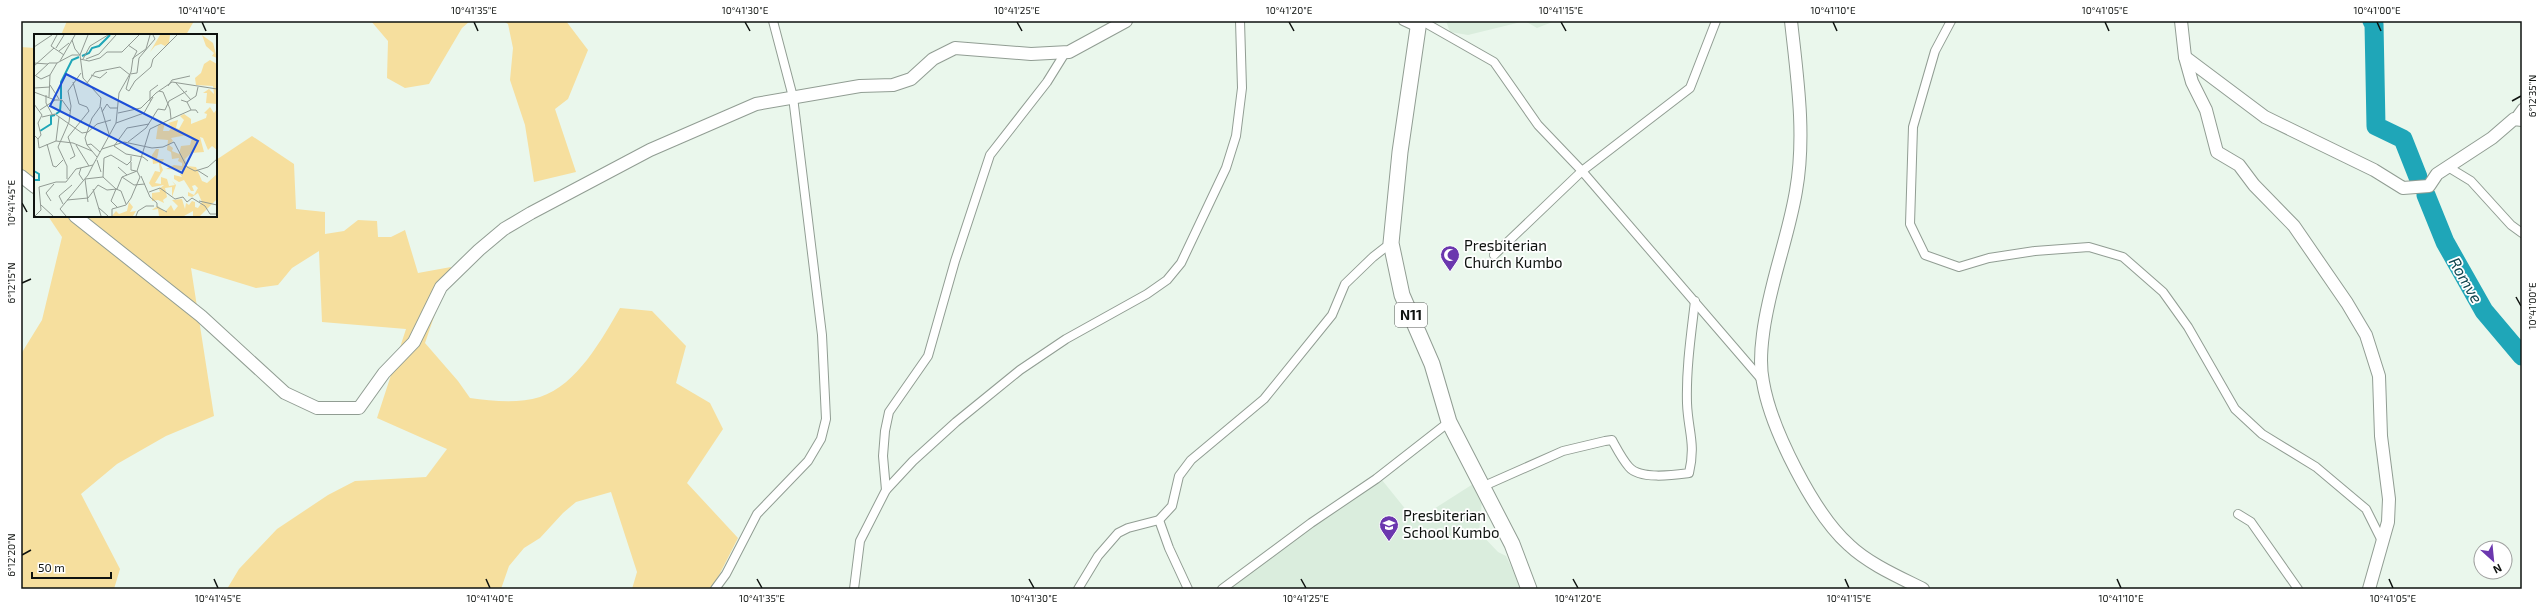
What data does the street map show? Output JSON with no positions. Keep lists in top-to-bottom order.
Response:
{
  "streets": {
    "highway": ["N11"]
  },
  "water": ["Romve"],
  "places": {
    "mosque": ["Presbiterian Church Kumbo"],
    "school or university": ["Presbiterian School Kumbo"]
  },
  "scale_bar": "50 m",
  "north": "bottom right",
  "coordinates": [
    "10°41'40\"E",
    "10°41'35\"E",
    "10°41'30\"E",
    "10°41'25\"E",
    "10°41'20\"E",
    "10°41'15\"E",
    "10°41'10\"E",
    "10°41'05\"E",
    "10°41'00\"E",
    "6°12'35\"N",
    "10°41'45\"E",
    "6°12'15\"N",
    "6°12'20\"N"
  ]
}
